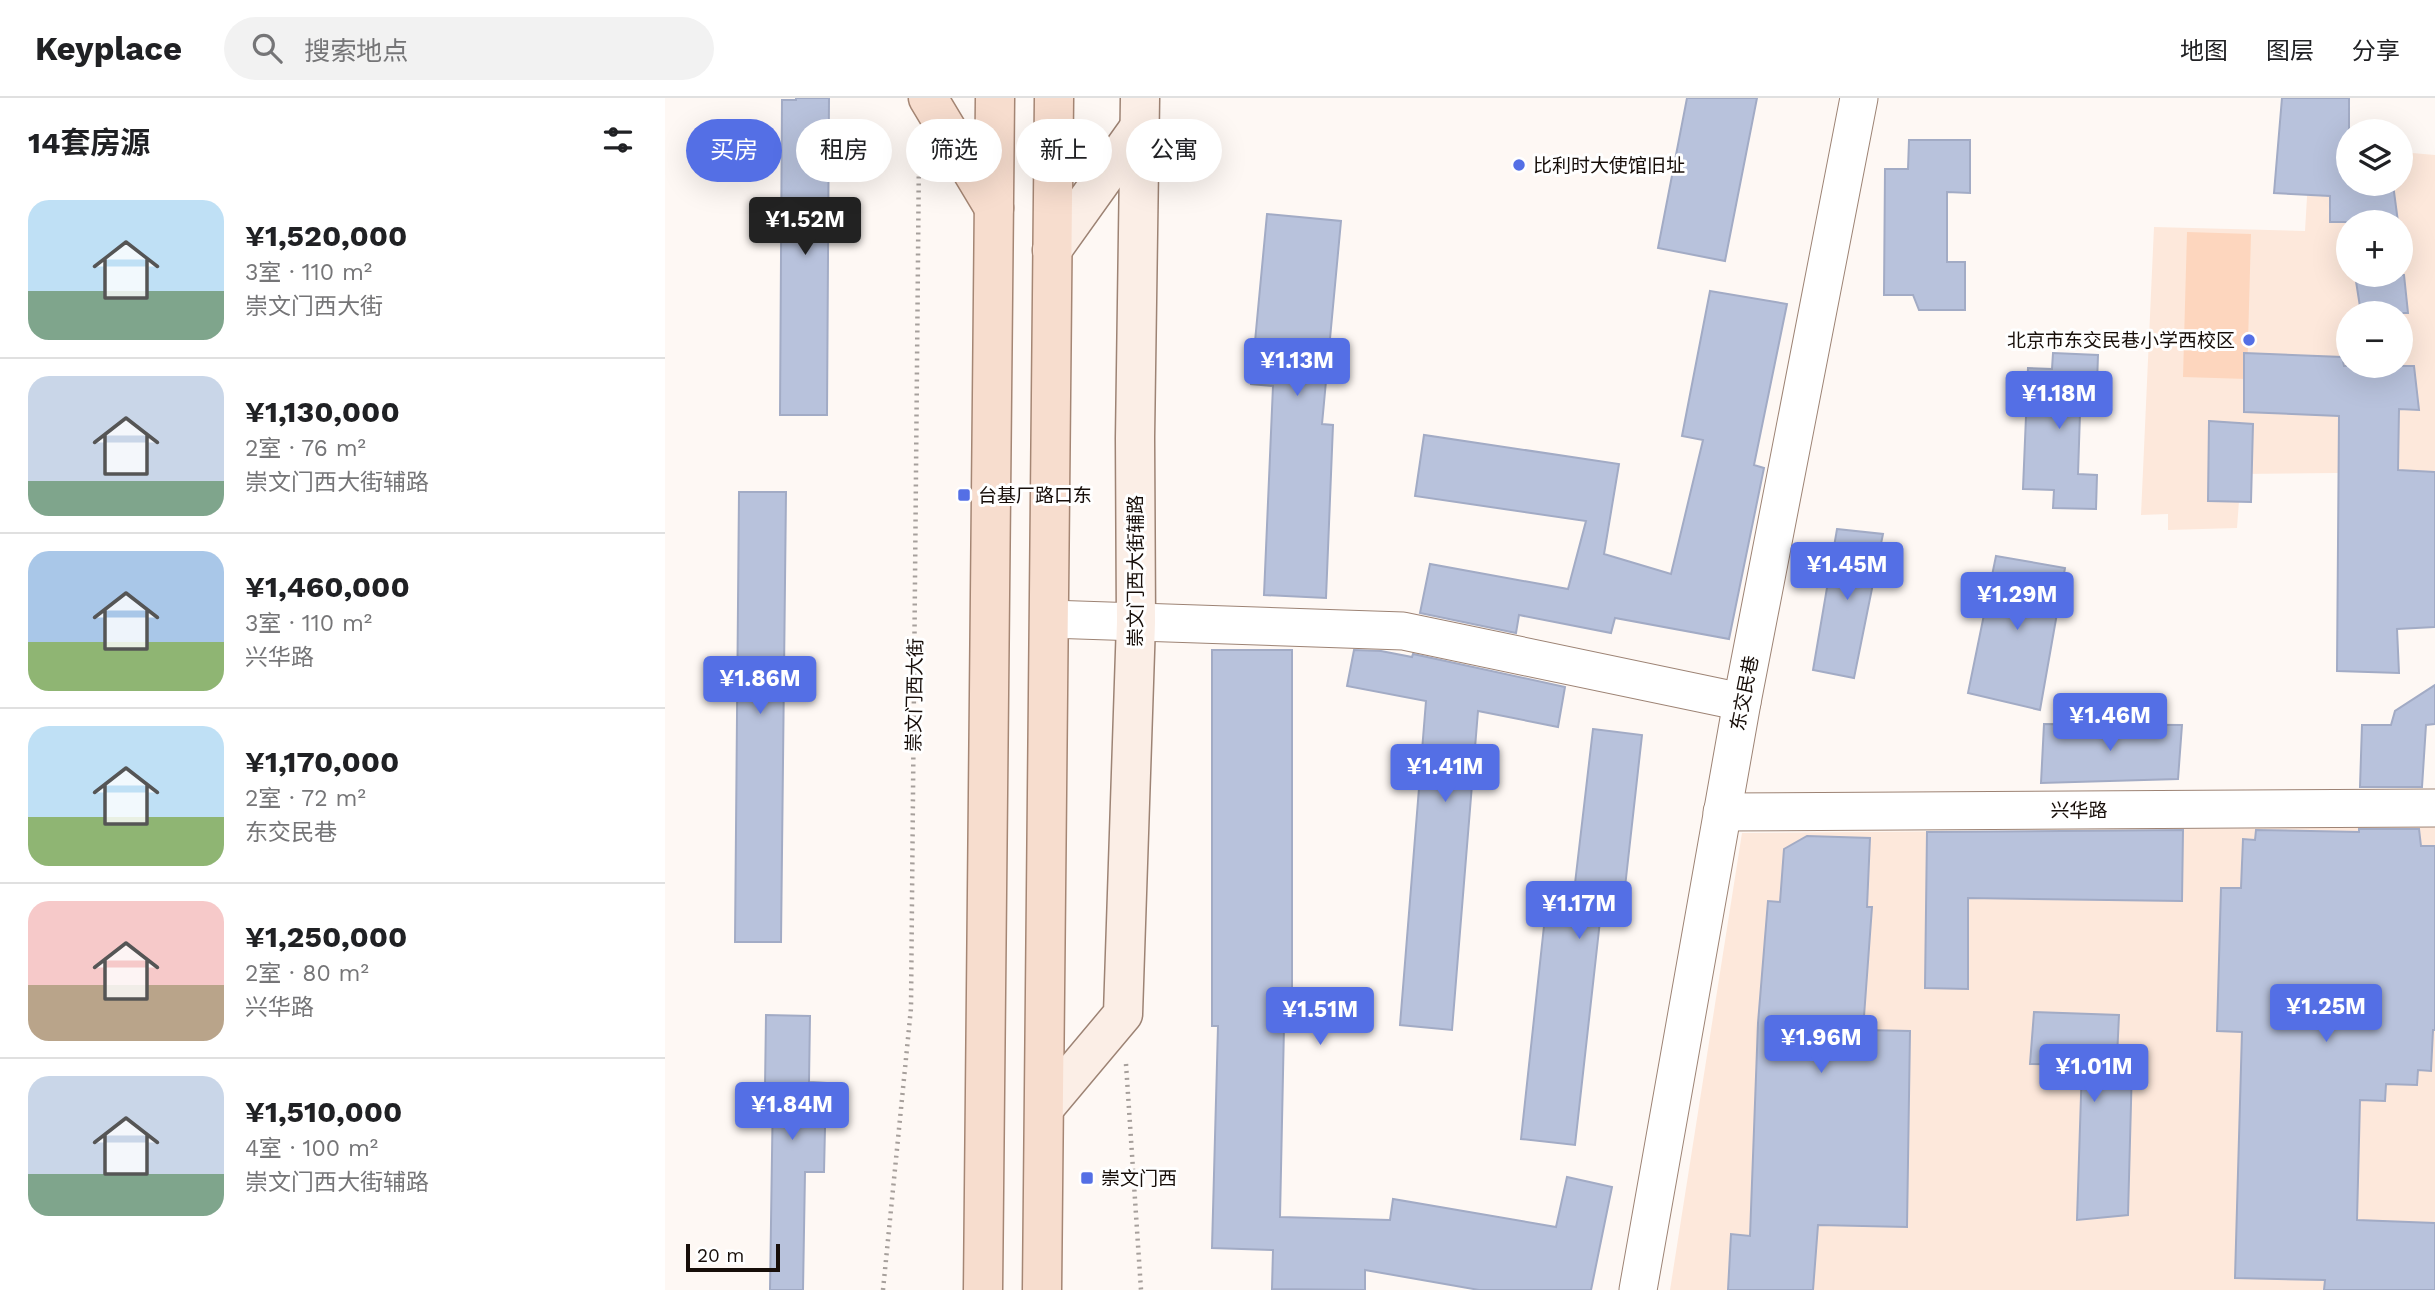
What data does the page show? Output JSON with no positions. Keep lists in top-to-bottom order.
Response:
{
  "streets": {
    "street": ["崇文门西大街辅路", "东交民巷", "兴华路"],
    "path": ["崇文门西大街"]
  },
  "crossings": [
    ["东交民巷", "兴华路"]
  ],
  "places": {
    "other": ["比利时大使馆旧址", "北京市东交民巷小学西校区"],
    "transit": ["台基厂路口东", "崇文门西"]
  },
  "scale_bar": "20 m",
  "page": {
    "header": "Keyplace",
    "search": "搜索地点",
    "nav": ["地图", "图层", "分享"],
    "heading": "14套房源",
    "map_buttons": ["+", "−"],
    "chip": [
      "买房",
      "租房",
      "筛选",
      "新上",
      "公寓"
    ],
    "list": [
      {
        "name": "¥1,520,000",
        "note": "3室 · 110 m² · 崇文门西大街"
      },
      {
        "name": "¥1,130,000",
        "note": "2室 · 76 m² · 崇文门西大街辅路"
      },
      {
        "name": "¥1,460,000",
        "note": "3室 · 110 m² · 兴华路"
      },
      {
        "name": "¥1,170,000",
        "note": "2室 · 72 m² · 东交民巷"
      },
      {
        "name": "¥1,250,000",
        "note": "2室 · 80 m² · 兴华路"
      },
      {
        "name": "¥1,510,000",
        "note": "4室 · 100 m² · 崇文门西大街辅路"
      }
    ],
    "price": [
      "¥1.52M",
      "¥1.13M",
      "¥1.18M",
      "¥1.45M",
      "¥1.29M",
      "¥1.86M",
      "¥1.46M",
      "¥1.41M",
      "¥1.17M",
      "¥1.25M",
      "¥1.51M",
      "¥1.96M",
      "¥1.01M",
      "¥1.84M"
    ],
    "scale": "20 m"
  }
}
